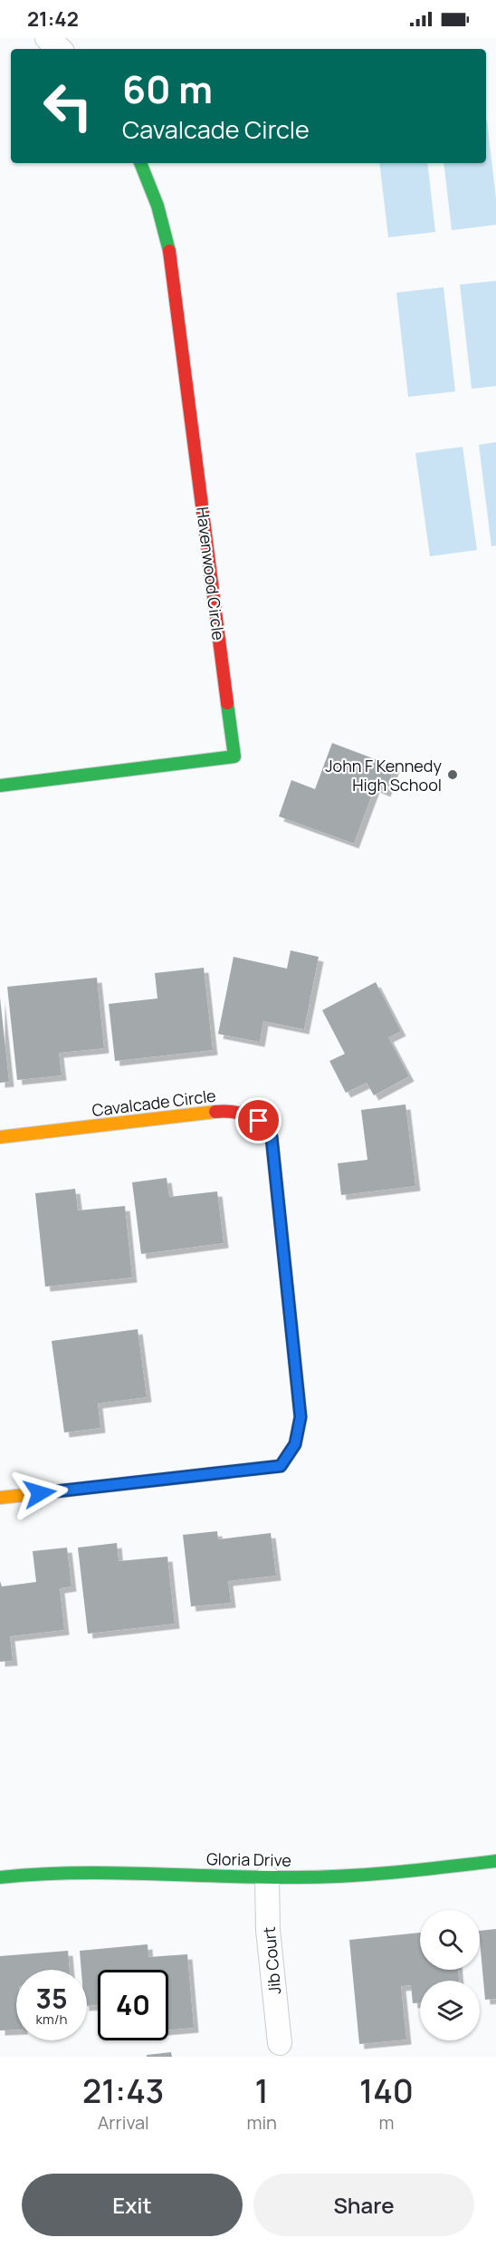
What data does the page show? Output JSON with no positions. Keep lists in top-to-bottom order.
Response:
{
  "streets": {
    "street": [
      "Havenwood Circle",
      "Cavalcade Circle",
      "Gloria Drive",
      "Jib Court"
    ]
  },
  "crossings": [
    ["Gloria Drive", "Jib Court"]
  ],
  "places": ["John F Kennedy High School"],
  "page": {
    "status": "21:42",
    "turn": ["60 m", "Cavalcade Circle"],
    "speed": "35 km/h",
    "limit": "40",
    "eta": [
      "21:43",
      "Arrival",
      "1",
      "min",
      "140",
      "m"
    ],
    "buttons": ["Exit", "Share"]
  }
}
